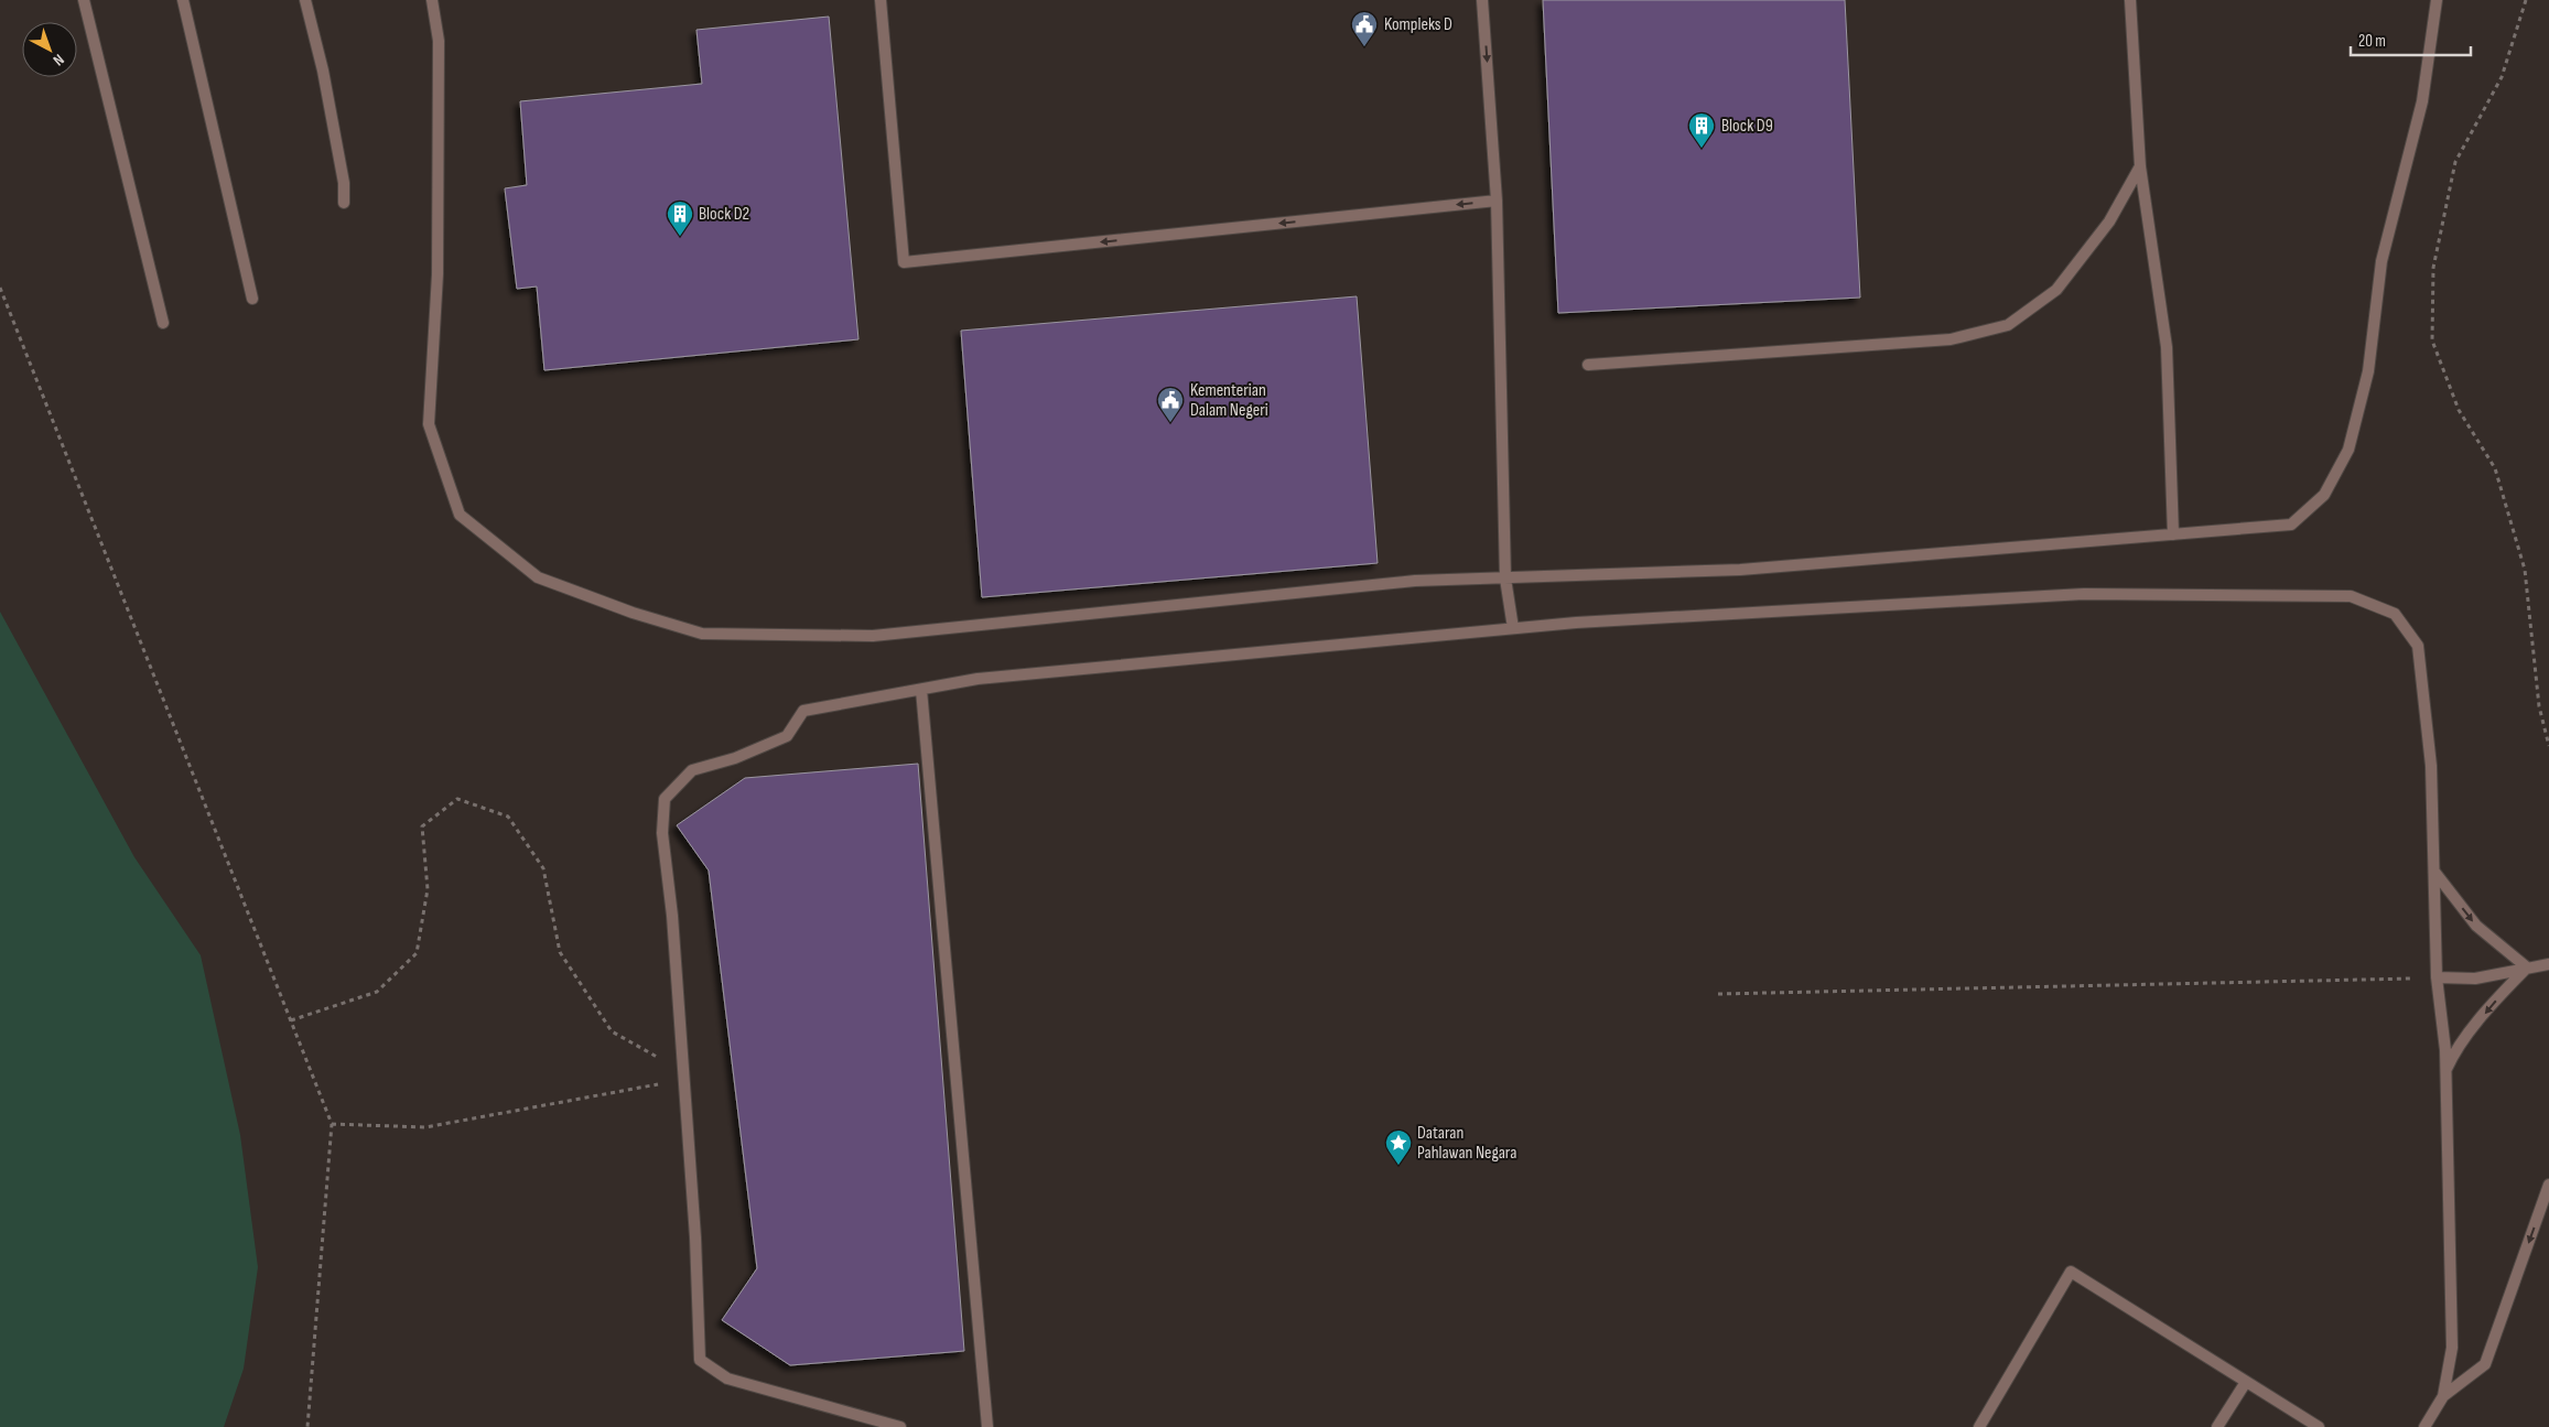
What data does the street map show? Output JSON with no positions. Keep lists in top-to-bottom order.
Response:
{
  "places": {
    "public building": ["Kompleks D", "Kementerian Dalam Negeri"],
    "building": ["Block D9", "Block D2"],
    "place": ["Dataran Pahlawan Negara"]
  },
  "scale_bar": "20 m",
  "north": "bottom right"
}
